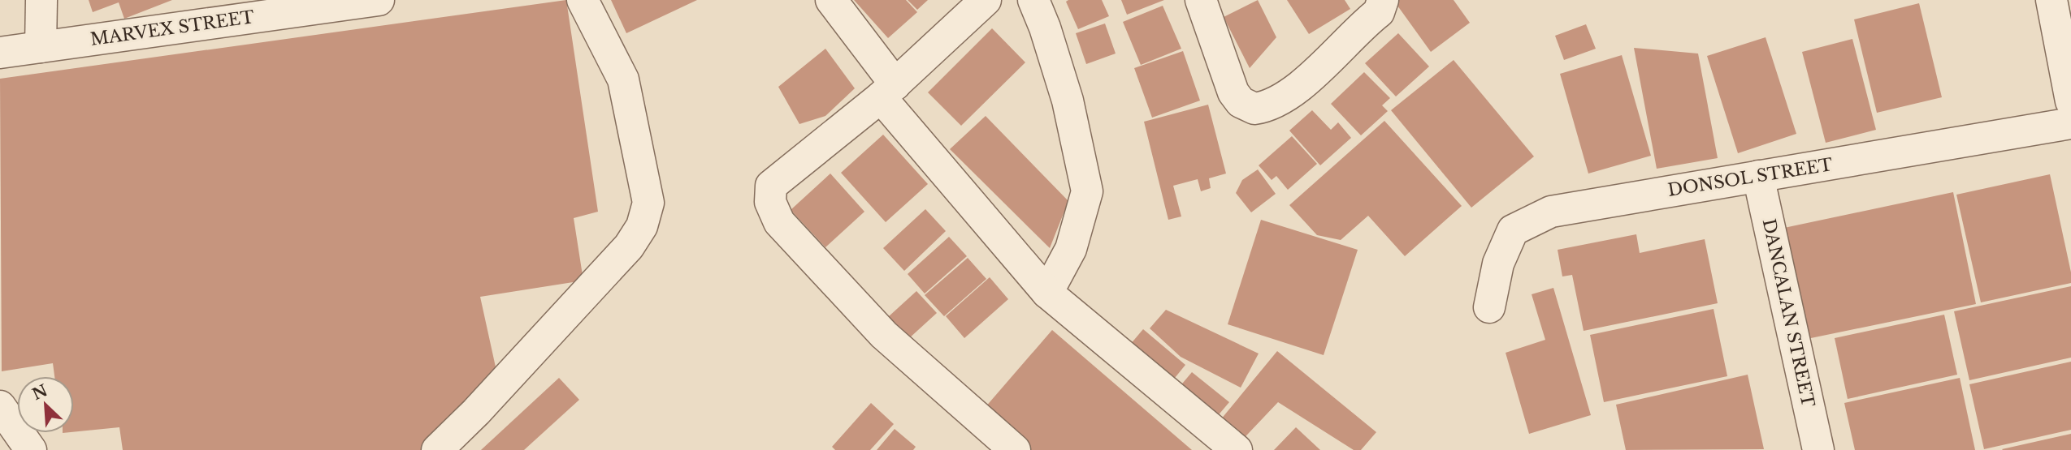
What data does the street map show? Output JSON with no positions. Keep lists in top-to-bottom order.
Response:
{
  "streets": {
    "street": ["MARVEX STREET", "DONSOL STREET", "DANCALAN STREET"]
  },
  "crossings": [
    ["DONSOL STREET", "DANCALAN STREET"]
  ],
  "north": "top left"
}
